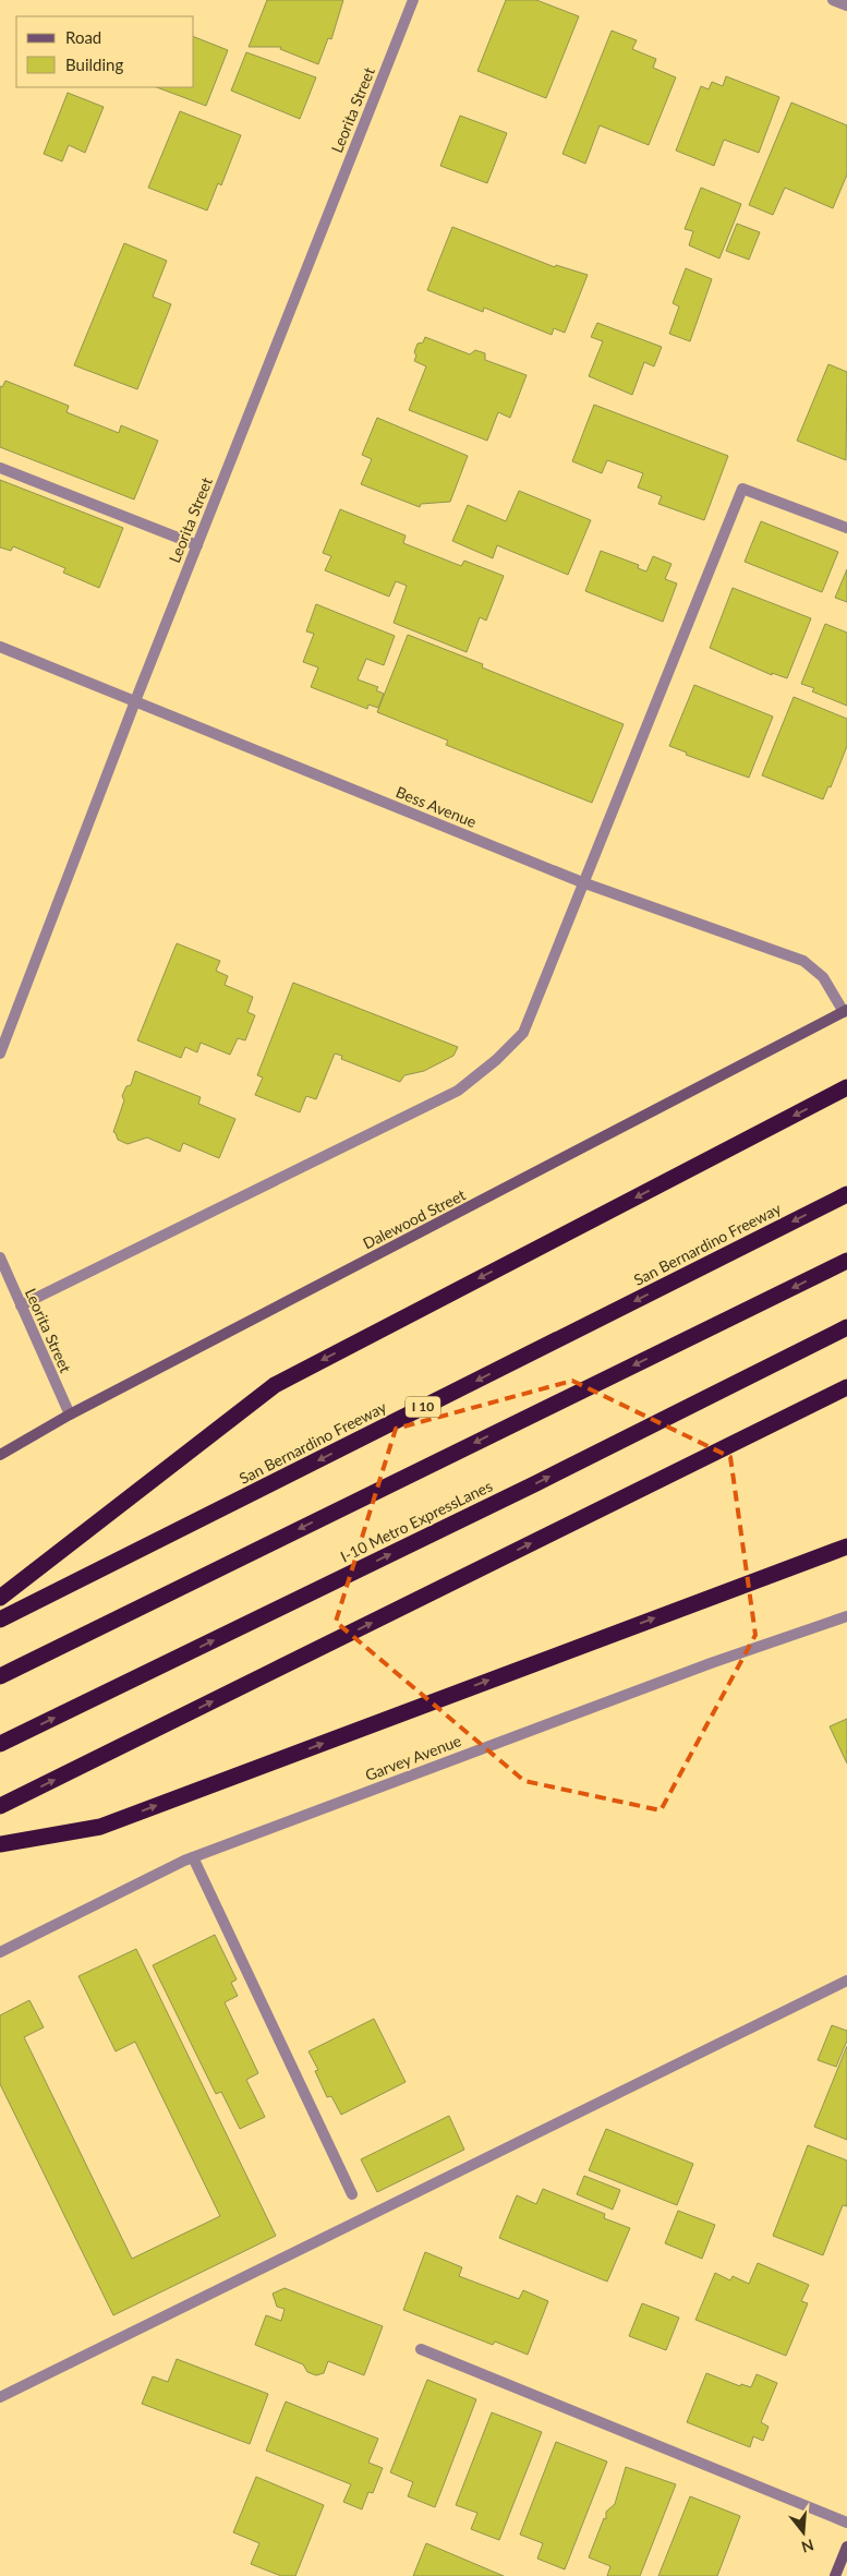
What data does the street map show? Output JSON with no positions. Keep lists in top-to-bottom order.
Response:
{
  "streets": {
    "highway": ["San Bernardino Freeway", "I 10", "I-10 Metro ExpressLanes"],
    "street": [
      "Leorita Street",
      "Bess Avenue",
      "Dalewood Street",
      "Garvey Avenue"
    ]
  },
  "crossings": [
    ["Leorita Street", "Bess Avenue"],
    ["Leorita Street", "Dalewood Street"],
    ["Bess Avenue", "Dalewood Street"]
  ],
  "legend": ["Road", "Building"],
  "north": "bottom"
}
